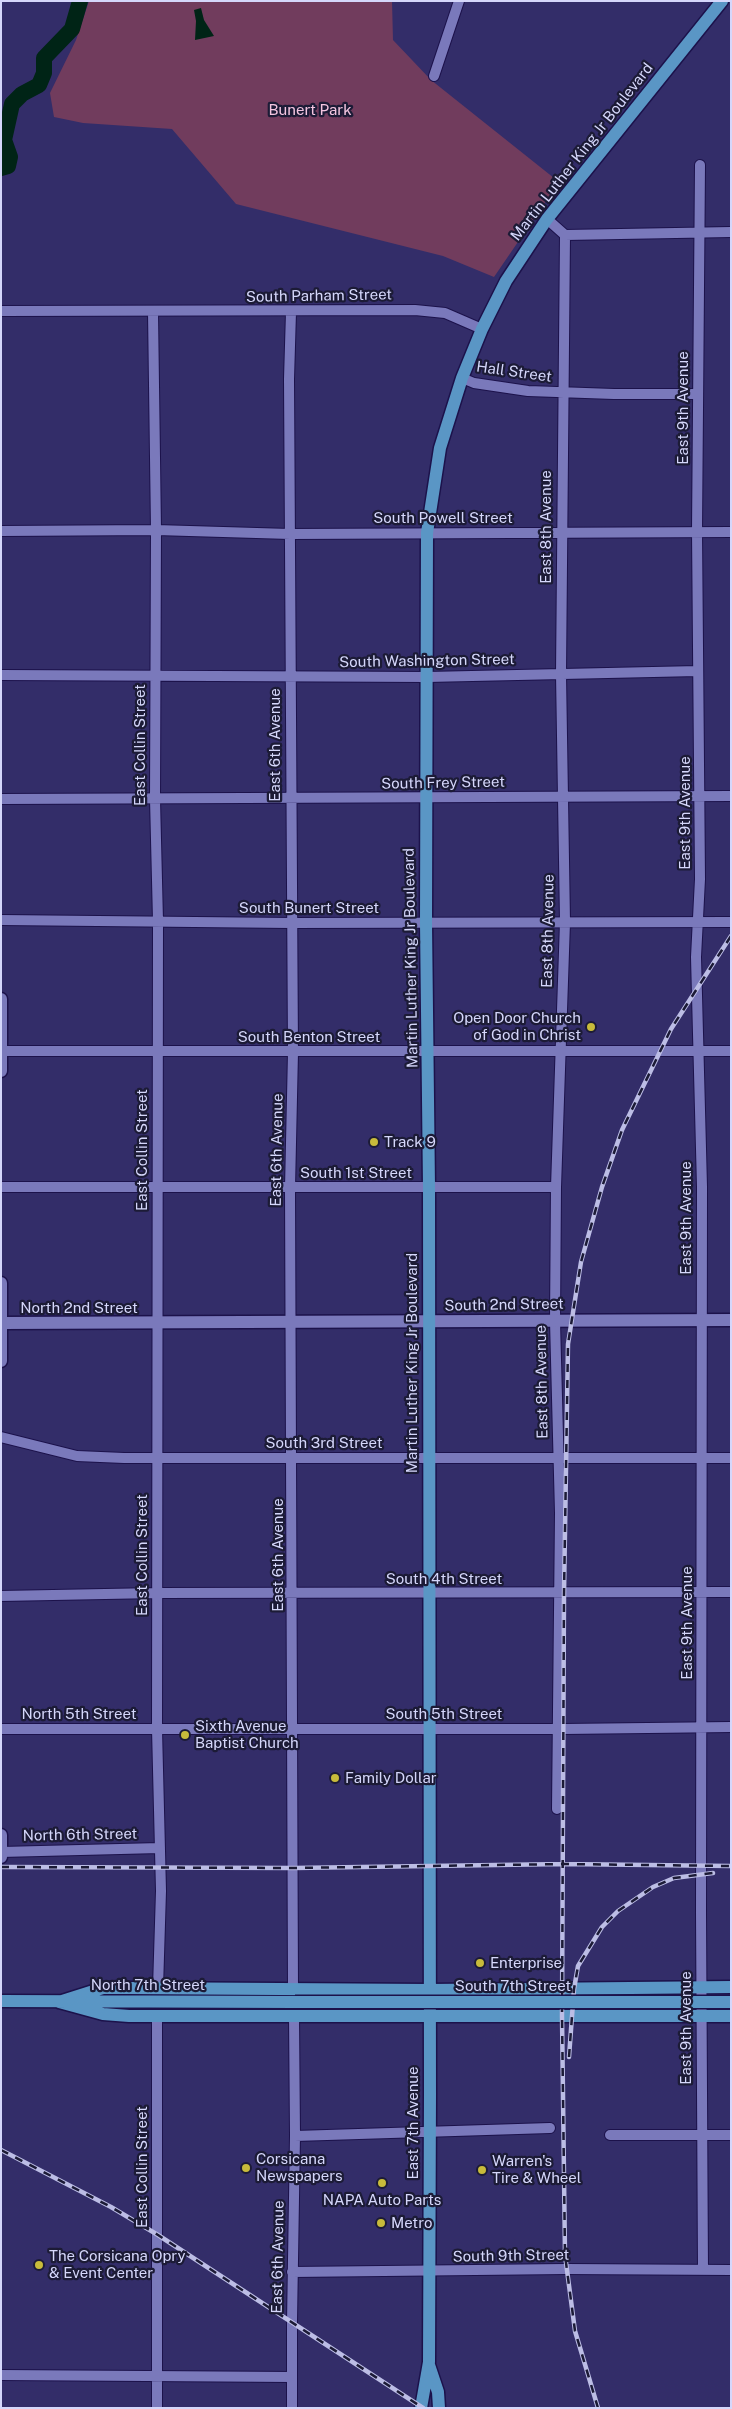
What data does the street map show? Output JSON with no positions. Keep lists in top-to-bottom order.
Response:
{
  "streets": {
    "main road": [
      "Martin Luther King Jr Boulevard",
      "North 7th Street",
      "South 7th Street",
      "East 7th Avenue"
    ],
    "street": [
      "South Parham Street",
      "Hall Street",
      "East 9th Avenue",
      "South Powell Street",
      "East 8th Avenue",
      "South Washington Street",
      "East Collin Street",
      "East 6th Avenue",
      "South Frey Street",
      "South Bunert Street",
      "South Benton Street",
      "South 1st Street",
      "South 2nd Street",
      "North 2nd Street",
      "South 3rd Street",
      "South 4th Street",
      "North 5th Street",
      "South 5th Street",
      "North 6th Street",
      "South 9th Street"
    ]
  },
  "crossings": [
    ["Martin Luther King Jr Boulevard", "South Parham Street"],
    ["Martin Luther King Jr Boulevard", "Hall Street"],
    ["Martin Luther King Jr Boulevard", "South Powell Street"],
    ["Martin Luther King Jr Boulevard", "South Washington Street"],
    ["Martin Luther King Jr Boulevard", "South Frey Street"],
    ["Martin Luther King Jr Boulevard", "South Bunert Street"],
    ["Martin Luther King Jr Boulevard", "South Benton Street"],
    ["Martin Luther King Jr Boulevard", "South 1st Street"],
    ["Martin Luther King Jr Boulevard", "South 2nd Street"],
    ["Martin Luther King Jr Boulevard", "South 3rd Street"],
    ["Martin Luther King Jr Boulevard", "South 4th Street"],
    ["Martin Luther King Jr Boulevard", "South 5th Street"],
    ["Martin Luther King Jr Boulevard", "East 7th Avenue"],
    ["South Parham Street", "East Collin Street"],
    ["South Parham Street", "East 6th Avenue"],
    ["Hall Street", "East 9th Avenue"],
    ["Hall Street", "East 8th Avenue"],
    ["East 9th Avenue", "South Powell Street"],
    ["East 9th Avenue", "South Washington Street"],
    ["East 9th Avenue", "South Frey Street"],
    ["East 9th Avenue", "South Bunert Street"],
    ["East 9th Avenue", "South Benton Street"],
    ["East 9th Avenue", "South 2nd Street"],
    ["East 9th Avenue", "South 3rd Street"],
    ["East 9th Avenue", "South 4th Street"],
    ["East 9th Avenue", "South 5th Street"],
    ["East 9th Avenue", "South 9th Street"],
    ["South Powell Street", "East 8th Avenue"],
    ["South Powell Street", "East Collin Street"],
    ["South Powell Street", "East 6th Avenue"],
    ["East 8th Avenue", "South Washington Street"],
    ["East 8th Avenue", "South Frey Street"],
    ["East 8th Avenue", "South Bunert Street"],
    ["East 8th Avenue", "South Benton Street"],
    ["East 8th Avenue", "South 1st Street"],
    ["East 8th Avenue", "South 2nd Street"],
    ["East 8th Avenue", "South 3rd Street"],
    ["East 8th Avenue", "South 4th Street"],
    ["East 8th Avenue", "South 5th Street"],
    ["South Washington Street", "East Collin Street"],
    ["South Washington Street", "East 6th Avenue"],
    ["East Collin Street", "South Frey Street"],
    ["East Collin Street", "South Bunert Street"],
    ["East Collin Street", "South Benton Street"],
    ["East Collin Street", "South 1st Street"],
    ["East Collin Street", "South 2nd Street"],
    ["East Collin Street", "North 2nd Street"],
    ["East Collin Street", "South 3rd Street"],
    ["East Collin Street", "South 4th Street"],
    ["East Collin Street", "North 5th Street"],
    ["East Collin Street", "South 5th Street"],
    ["East Collin Street", "North 6th Street"],
    ["East 6th Avenue", "South Frey Street"],
    ["East 6th Avenue", "South Bunert Street"],
    ["East 6th Avenue", "South Benton Street"],
    ["East 6th Avenue", "South 1st Street"],
    ["East 6th Avenue", "South 2nd Street"],
    ["East 6th Avenue", "South 3rd Street"],
    ["East 6th Avenue", "South 4th Street"],
    ["East 6th Avenue", "South 5th Street"],
    ["East 6th Avenue", "North 7th Street"],
    ["East 6th Avenue", "South 7th Street"],
    ["East 6th Avenue", "South 9th Street"],
    ["South 2nd Street", "North 2nd Street"],
    ["North 5th Street", "South 5th Street"],
    ["North 7th Street", "South 7th Street"],
    ["East 7th Avenue", "South 9th Street"]
  ],
  "parks": ["Bunert Park"],
  "places": [
    "Open Door Church of God in Christ",
    "Track 9",
    "Sixth Avenue Baptist Church",
    "Family Dollar",
    "Enterprise",
    "Corsicana Newspapers",
    "Warren's Tire & Wheel",
    "NAPA Auto Parts",
    "Metro",
    "The Corsicana Opry & Event Center"
  ]
}
